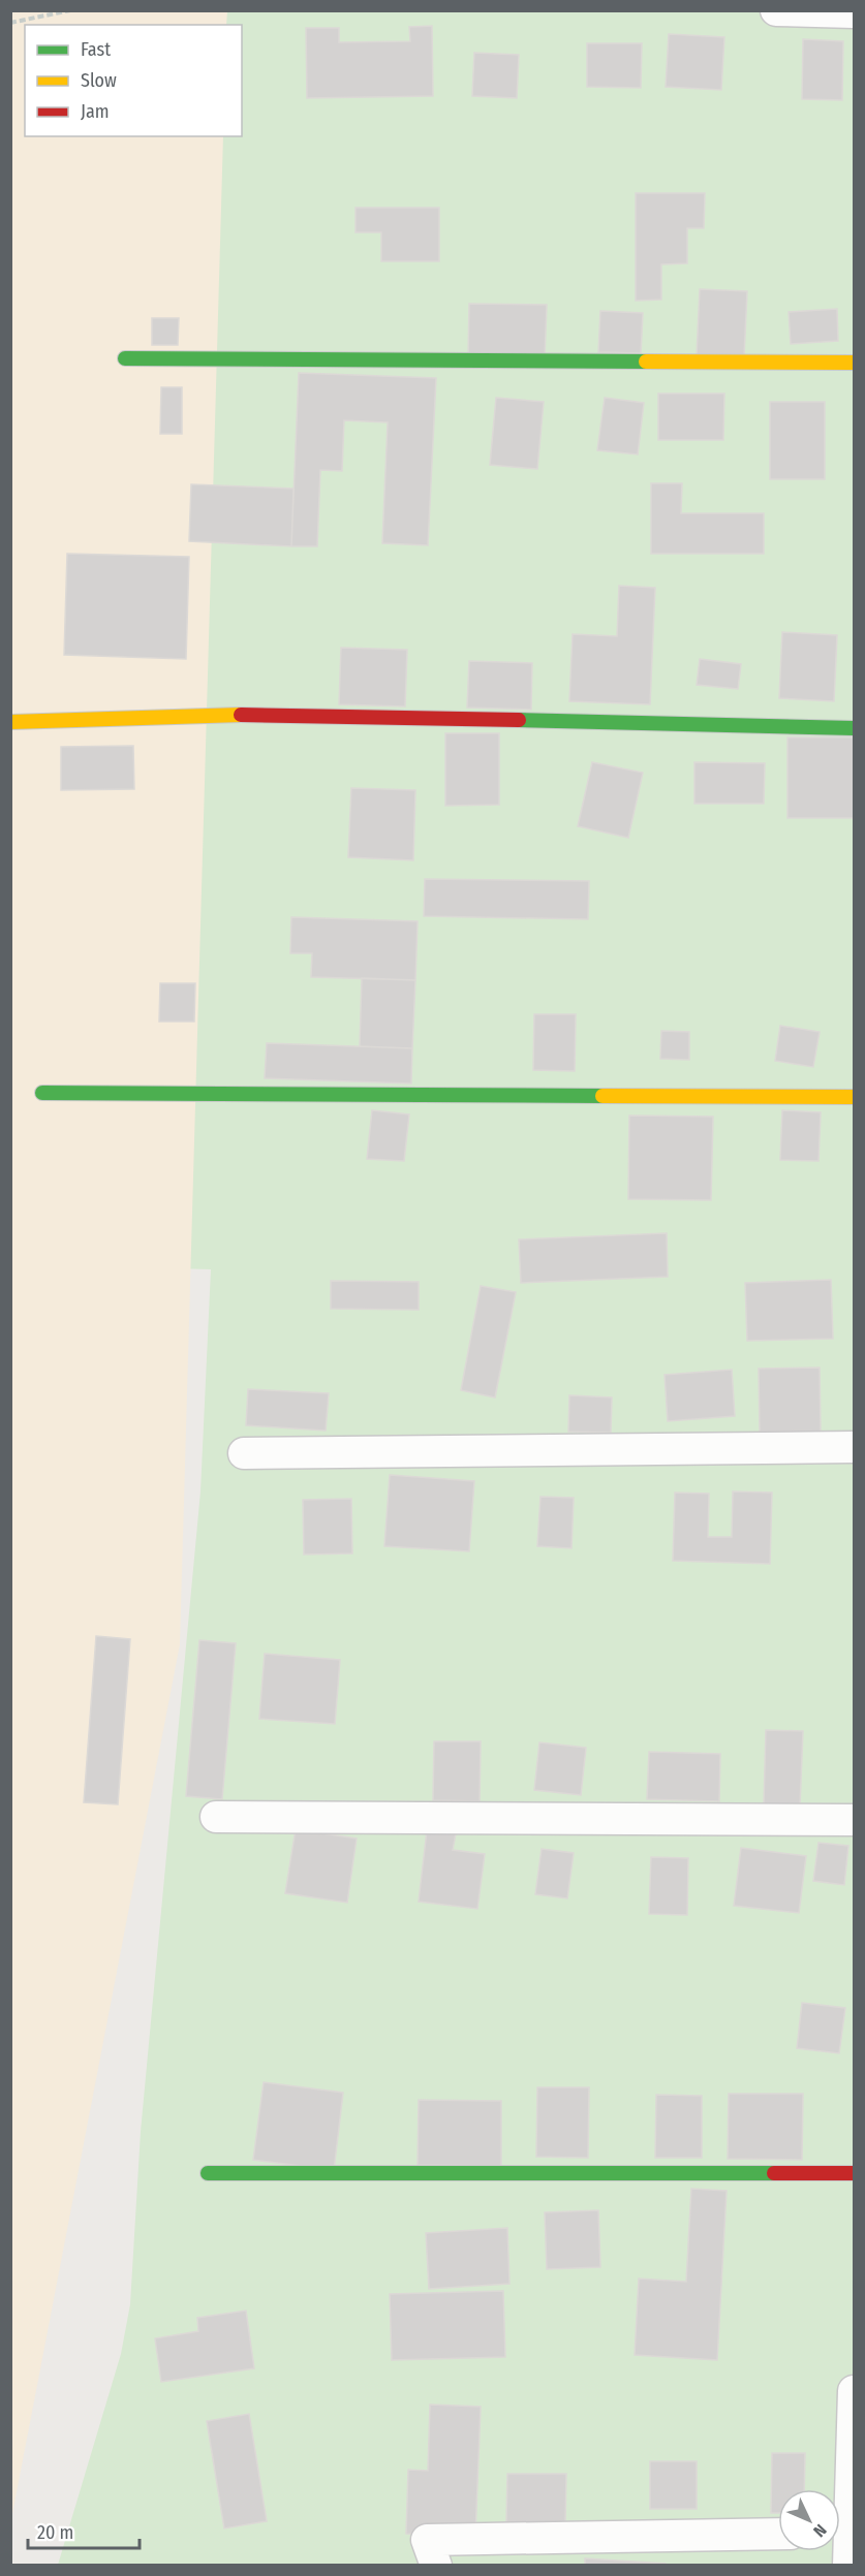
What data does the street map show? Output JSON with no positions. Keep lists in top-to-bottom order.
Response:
{
  "legend": ["Fast", "Slow", "Jam"],
  "scale_bar": "20 m",
  "north": "bottom right"
}
